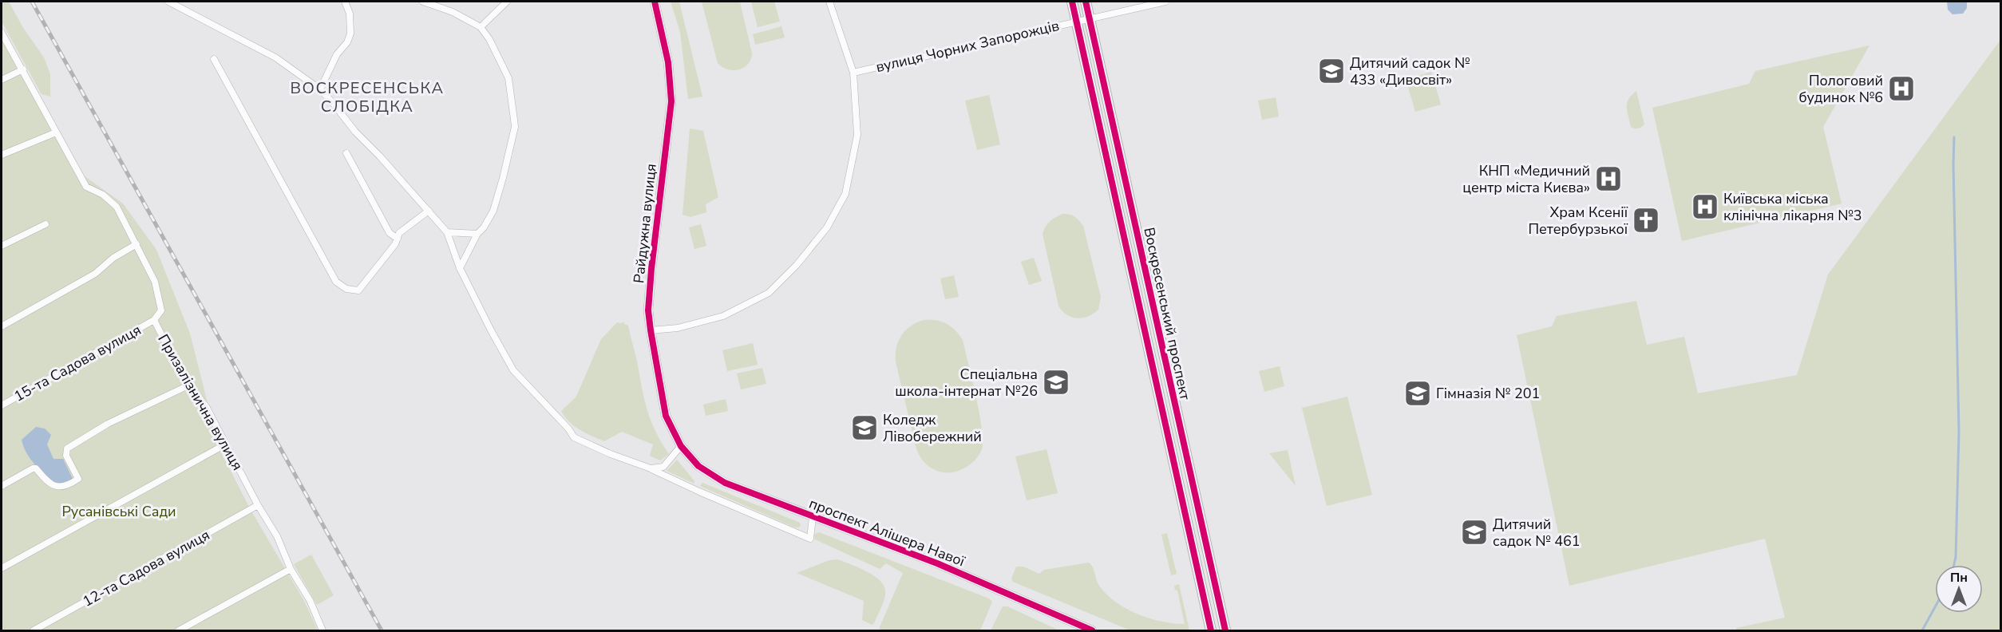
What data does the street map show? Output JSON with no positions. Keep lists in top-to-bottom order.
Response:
{
  "streets": {
    "main road": ["Воскресенський проспект"],
    "street": [
      "вулиця Чорних Запорожців",
      "Райдужна вулиця",
      "15-та Садова вулиця",
      "Призалізнична вулиця",
      "проспект Алішера Навої",
      "12-та Садова вулиця"
    ]
  },
  "crossings": [
    ["вулиця Чорних Запорожців", "Воскресенський проспект"],
    ["Райдужна вулиця", "проспект Алішера Навої"],
    ["15-та Садова вулиця", "Призалізнична вулиця"],
    ["Призалізнична вулиця", "12-та Садова вулиця"]
  ],
  "districts": ["ВОСКРЕСЕНСЬКА СЛОБІДКА"],
  "parks": ["Русанівські Сади"],
  "places": {
    "school or university": [
      "Дитячий садок № 433 «Дивосвіт»",
      "Спеціальна школа-інтернат №26",
      "Гімназія № 201",
      "Коледж Лівобережний",
      "Дитячий садок № 461"
    ],
    "hospital": ["Пологовий будинок №6", "КНП «Медичний центр міста Києва»", "Київська міська клінічна лікарня №3"],
    "church": ["Храм Ксенії Петербурзької"]
  },
  "north": "top"
}
